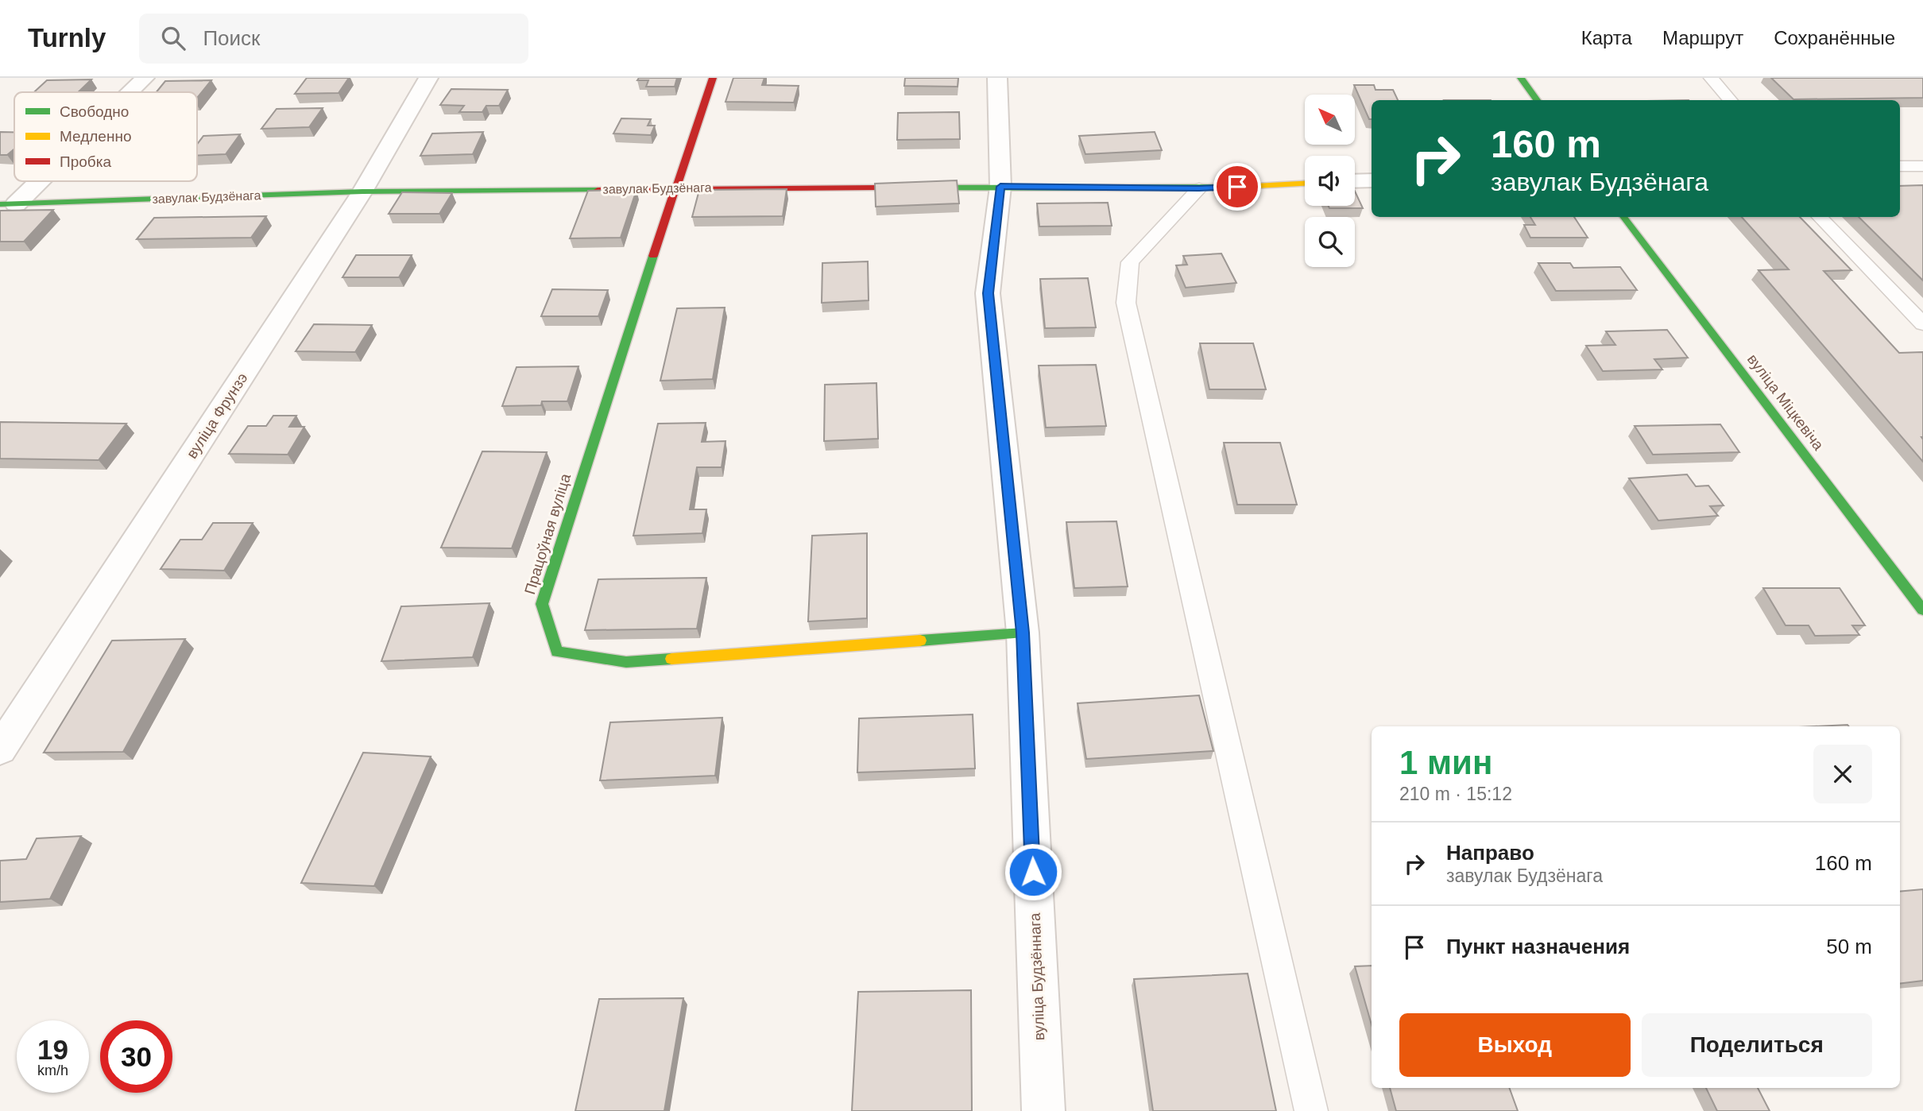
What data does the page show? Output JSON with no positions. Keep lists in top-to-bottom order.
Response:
{
  "streets": {
    "street": [
      "завулак Будзёнага",
      "вуліца Міцкевіча",
      "вуліца Фрунзэ",
      "Працоўная вуліца",
      "вуліца Будзённага"
    ]
  },
  "crossings": [
    ["завулак Будзёнага", "вуліца Фрунзэ"],
    ["завулак Будзёнага", "Працоўная вуліца"],
    ["завулак Будзёнага", "вуліца Будзённага"],
    ["Працоўная вуліца", "вуліца Будзённага"]
  ],
  "legend": ["Свободно", "Медленно", "Пробка"],
  "north": "top left",
  "page": {
    "header": "Turnly",
    "search": "Поиск",
    "nav": ["Карта", "Маршрут", "Сохранённые"],
    "turn": ["160 m", "завулак Будзёнага"],
    "heading": ["1 мин", "210 m · 15:12"],
    "list": [
      {
        "name": "Направо",
        "note": "завулак Будзёнага",
        "value": "160 m"
      },
      {
        "name": "Пункт назначения",
        "value": "50 m"
      }
    ],
    "buttons": ["Выход", "Поделиться"],
    "speed": "19 km/h",
    "limit": "30"
  }
}
